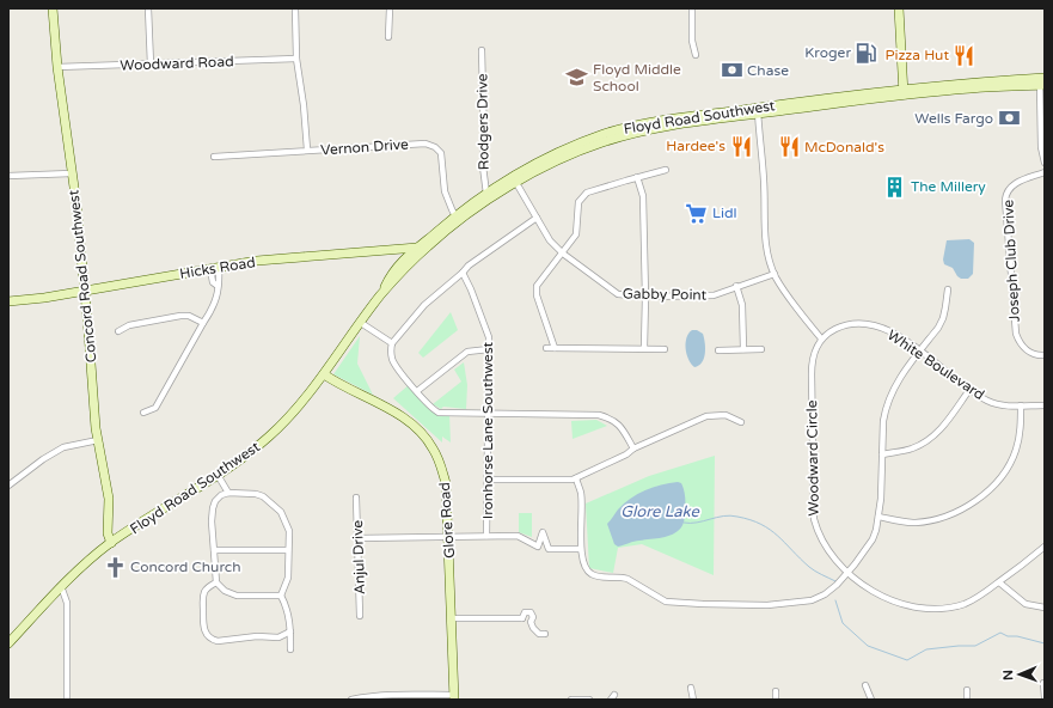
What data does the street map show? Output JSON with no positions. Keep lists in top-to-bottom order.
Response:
{
  "streets": {
    "main road": [
      "Floyd Road Southwest",
      "Hicks Road",
      "Concord Road Southwest",
      "Glore Road"
    ],
    "street": [
      "Woodward Road",
      "Rodgers Drive",
      "Vernon Drive",
      "Joseph Club Drive",
      "Gabby Point",
      "White Boulevard",
      "Ironhorse Lane Southwest",
      "Woodward Circle",
      "Anjul Drive"
    ]
  },
  "crossings": [
    ["Woodward Road", "Concord Road Southwest"],
    ["Floyd Road Southwest", "Rodgers Drive"],
    ["Floyd Road Southwest", "Vernon Drive"],
    ["Floyd Road Southwest", "Hicks Road"],
    ["Floyd Road Southwest", "Concord Road Southwest"],
    ["Floyd Road Southwest", "Gabby Point"],
    ["Floyd Road Southwest", "Glore Road"],
    ["Hicks Road", "Concord Road Southwest"],
    ["White Boulevard", "Woodward Circle"]
  ],
  "water": ["Glore Lake"],
  "places": {
    "fuel station": ["Kroger"],
    "restaurant": ["Pizza Hut", "Hardee's", "McDonald's"],
    "bank": ["Chase", "Wells Fargo"],
    "school or university": ["Floyd Middle School"],
    "building": ["The Millery"],
    "supermarket": ["Lidl"],
    "church": ["Concord Church"]
  },
  "north": "left"
}
